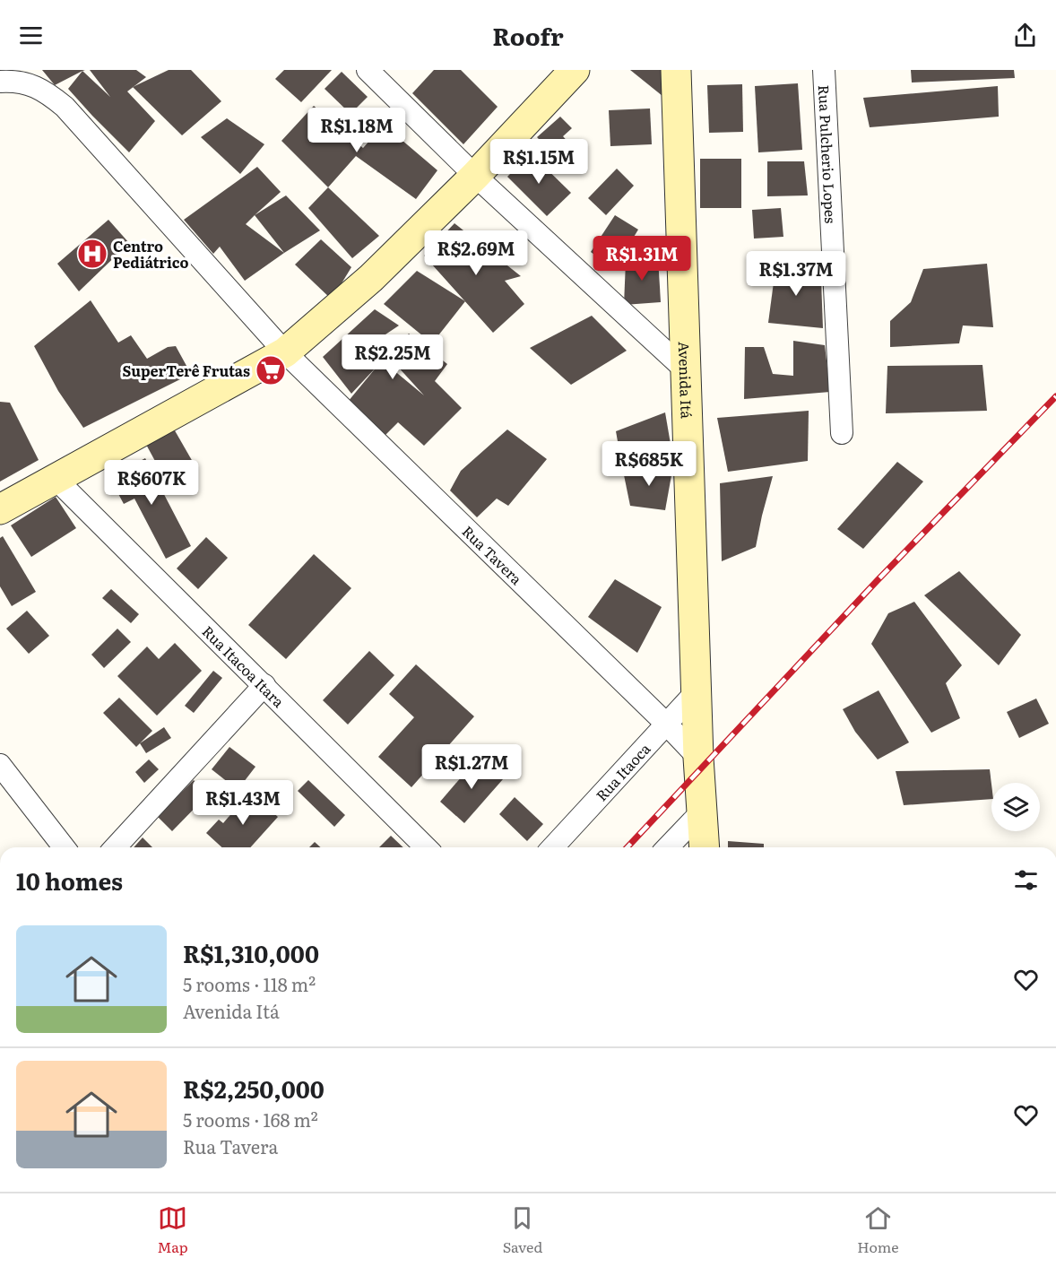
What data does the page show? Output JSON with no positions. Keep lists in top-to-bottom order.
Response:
{
  "streets": {
    "main road": ["Avenida Itá"],
    "street": [
      "Rua Pulcherio Lopes",
      "Rua Tavera",
      "Rua Itacoa Itara",
      "Rua Itaoca"
    ]
  },
  "crossings": [
    ["Avenida Itá", "Rua Tavera"],
    ["Avenida Itá", "Rua Itaoca"],
    ["Rua Tavera", "Rua Itaoca"]
  ],
  "places": {
    "hospital": ["Centro Pediátrico"],
    "supermarket": ["SuperTerê Frutas"]
  },
  "page": {
    "header": "Roofr",
    "price": [
      "R$1.18M",
      "R$1.15M",
      "R$2.69M",
      "R$1.31M",
      "R$1.37M",
      "R$2.25M",
      "R$685K",
      "R$607K",
      "R$1.27M",
      "R$1.43M"
    ],
    "heading": "10 homes",
    "list": [
      {
        "name": "R$1,310,000",
        "note": "5 rooms · 118 m² · Avenida Itá"
      },
      {
        "name": "R$2,250,000",
        "note": "5 rooms · 168 m² · Rua Tavera"
      }
    ],
    "tabs": ["Map", "Saved", "Home"]
  }
}
